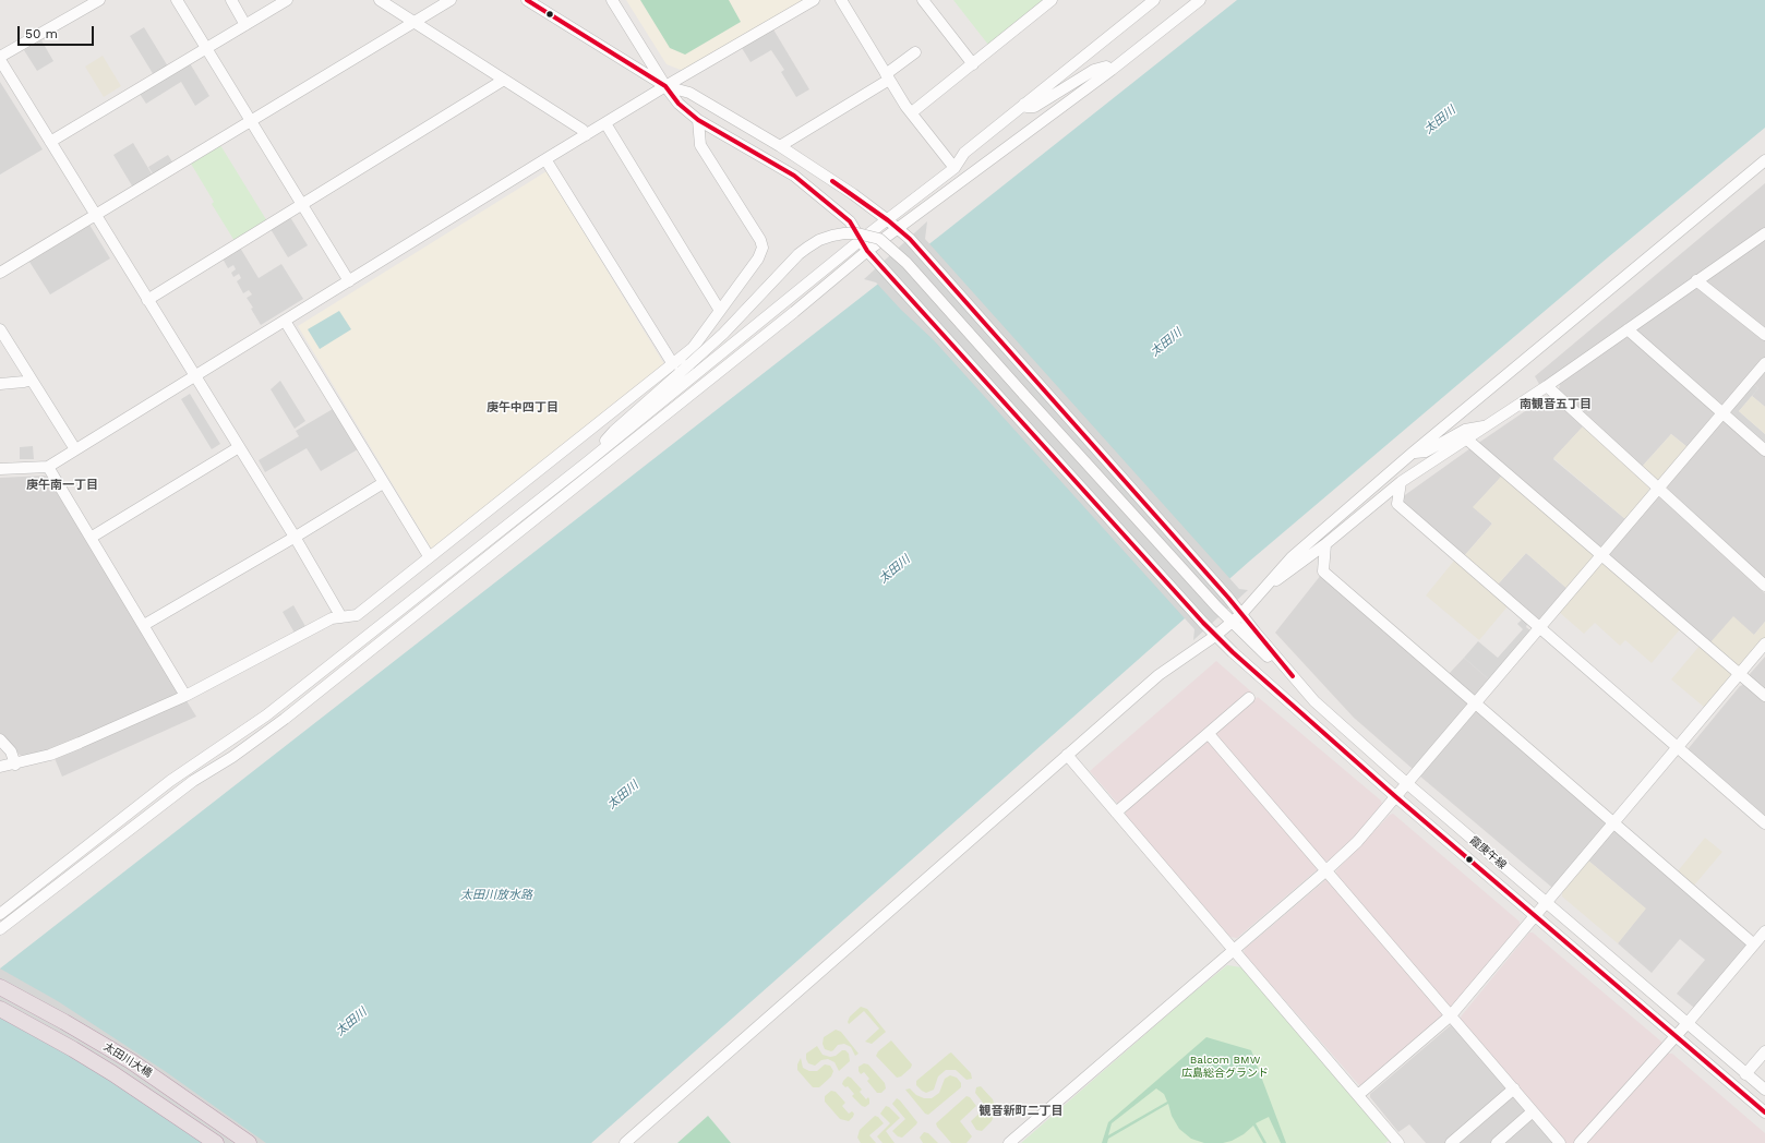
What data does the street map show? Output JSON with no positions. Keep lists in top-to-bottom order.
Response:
{
  "streets": {
    "highway": ["太田川大橋"],
    "street": ["霞庚午線"]
  },
  "districts": [
    "南観音五丁目",
    "庚午中四丁目",
    "庚午南一丁目",
    "観音新町二丁目"
  ],
  "water": ["太田川", "太田川放水路"],
  "parks": ["Balcom BMW 広島総合グランド"],
  "lines": ["transit line 50"],
  "scale_bar": "50 m"
}
